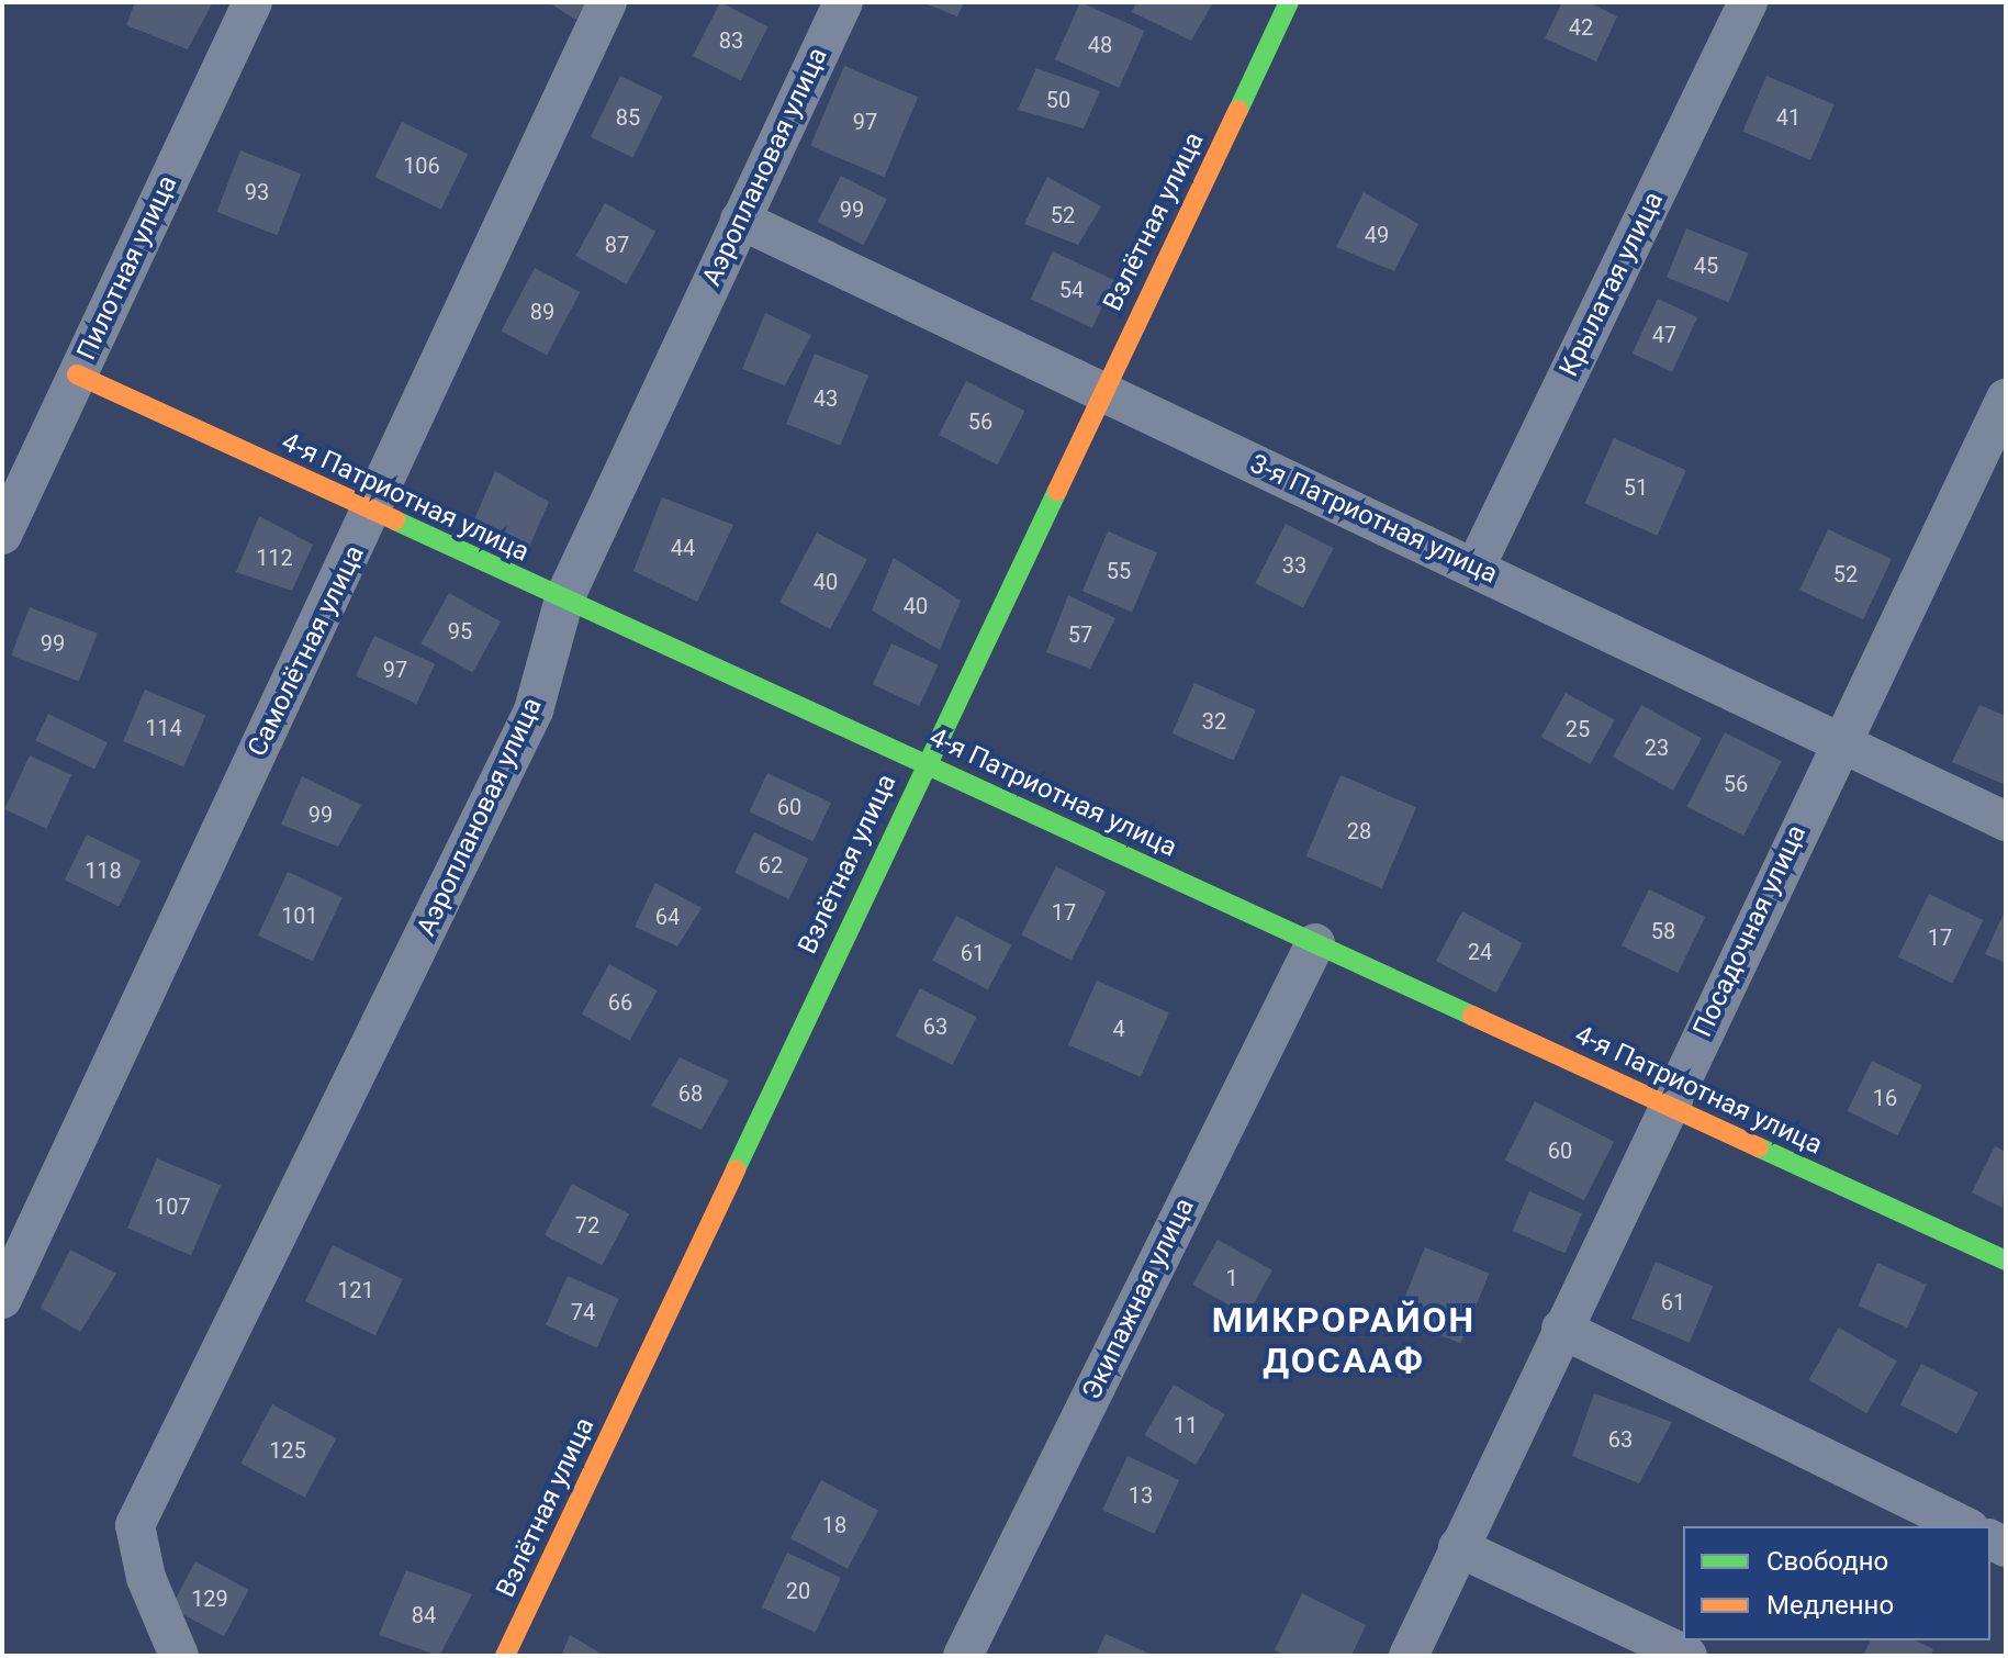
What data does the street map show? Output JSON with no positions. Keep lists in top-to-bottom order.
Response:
{
  "streets": {
    "street": [
      "Аэроплановая улица",
      "Взлётная улица",
      "Пилотная улица",
      "Крылатая улица",
      "4-я Патриотная улица",
      "3-я Патриотная улица",
      "Самолётная улица",
      "Посадочная улица",
      "Экипажная улица"
    ]
  },
  "crossings": [
    ["Аэроплановая улица", "4-я Патриотная улица"],
    ["Аэроплановая улица", "3-я Патриотная улица"],
    ["Взлётная улица", "4-я Патриотная улица"],
    ["Взлётная улица", "3-я Патриотная улица"],
    ["Пилотная улица", "4-я Патриотная улица"],
    ["Крылатая улица", "3-я Патриотная улица"],
    ["4-я Патриотная улица", "Самолётная улица"],
    ["4-я Патриотная улица", "Посадочная улица"],
    ["4-я Патриотная улица", "Экипажная улица"],
    ["3-я Патриотная улица", "Посадочная улица"]
  ],
  "districts": ["МИКРОРАЙОН ДОСААФ"],
  "house_numbers": [
    "42",
    "83",
    "48",
    "50",
    "85",
    "41",
    "97",
    "106",
    "93",
    "99",
    "52",
    "49",
    "87",
    "45",
    "54",
    "89",
    "47",
    "43",
    "56",
    "51",
    "44",
    "112",
    "33",
    "55",
    "52",
    "40",
    "40",
    "95",
    "57",
    "99",
    "97",
    "32",
    "114",
    "25",
    "23",
    "56",
    "60",
    "99",
    "28",
    "62",
    "118",
    "17",
    "101",
    "64",
    "58",
    "17",
    "24",
    "61",
    "66",
    "63",
    "4",
    "68",
    "16",
    "60",
    "107",
    "72",
    "1",
    "121",
    "61",
    "74",
    "11",
    "63",
    "125",
    "13",
    "18",
    "20",
    "129",
    "84"
  ],
  "legend": ["Свободно", "Медленно"]
}
